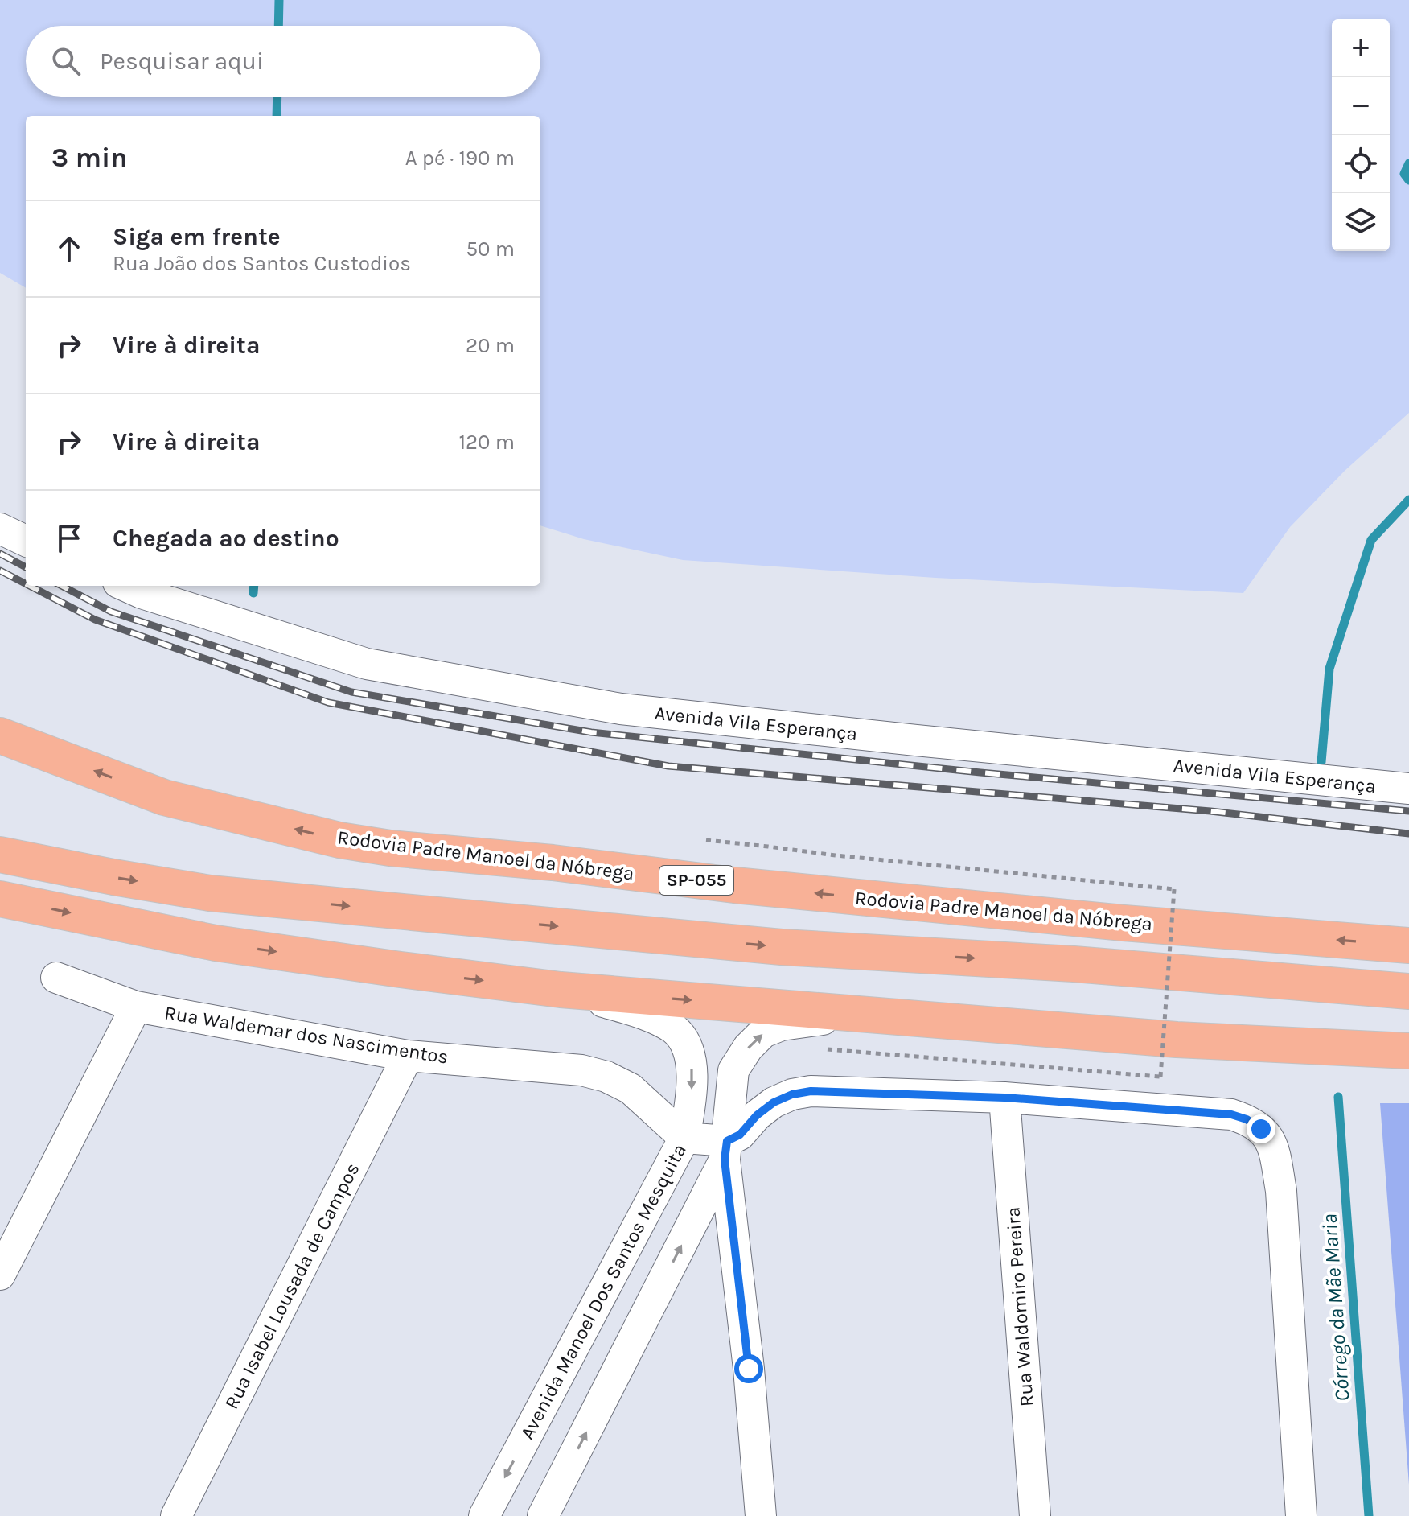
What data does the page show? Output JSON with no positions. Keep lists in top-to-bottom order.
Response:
{
  "streets": {
    "highway": ["Rodovia Padre Manoel da Nóbrega", "SP-055"],
    "street": [
      "Avenida Vila Esperança",
      "Rua Waldemar dos Nascimentos",
      "Rua Isabel Lousada de Campos",
      "Avenida Manoel Dos Santos Mesquita",
      "Rua Waldomiro Pereira"
    ]
  },
  "crossings": [
    ["Rua Waldemar dos Nascimentos", "Rua Isabel Lousada de Campos"],
    ["Rua Waldemar dos Nascimentos", "Avenida Manoel Dos Santos Mesquita"]
  ],
  "water": ["Córrego da Mãe Maria"],
  "page": {
    "map_buttons": ["+", "−"],
    "search": "Pesquisar aqui",
    "heading": ["3 min", "A pé · 190 m"],
    "list": [
      ["Siga em frente", "Rua João dos Santos Custodios", "50 m"],
      ["Vire à direita", "20 m"],
      ["Vire à direita", "120 m"],
      "Chegada ao destino"
    ]
  }
}
